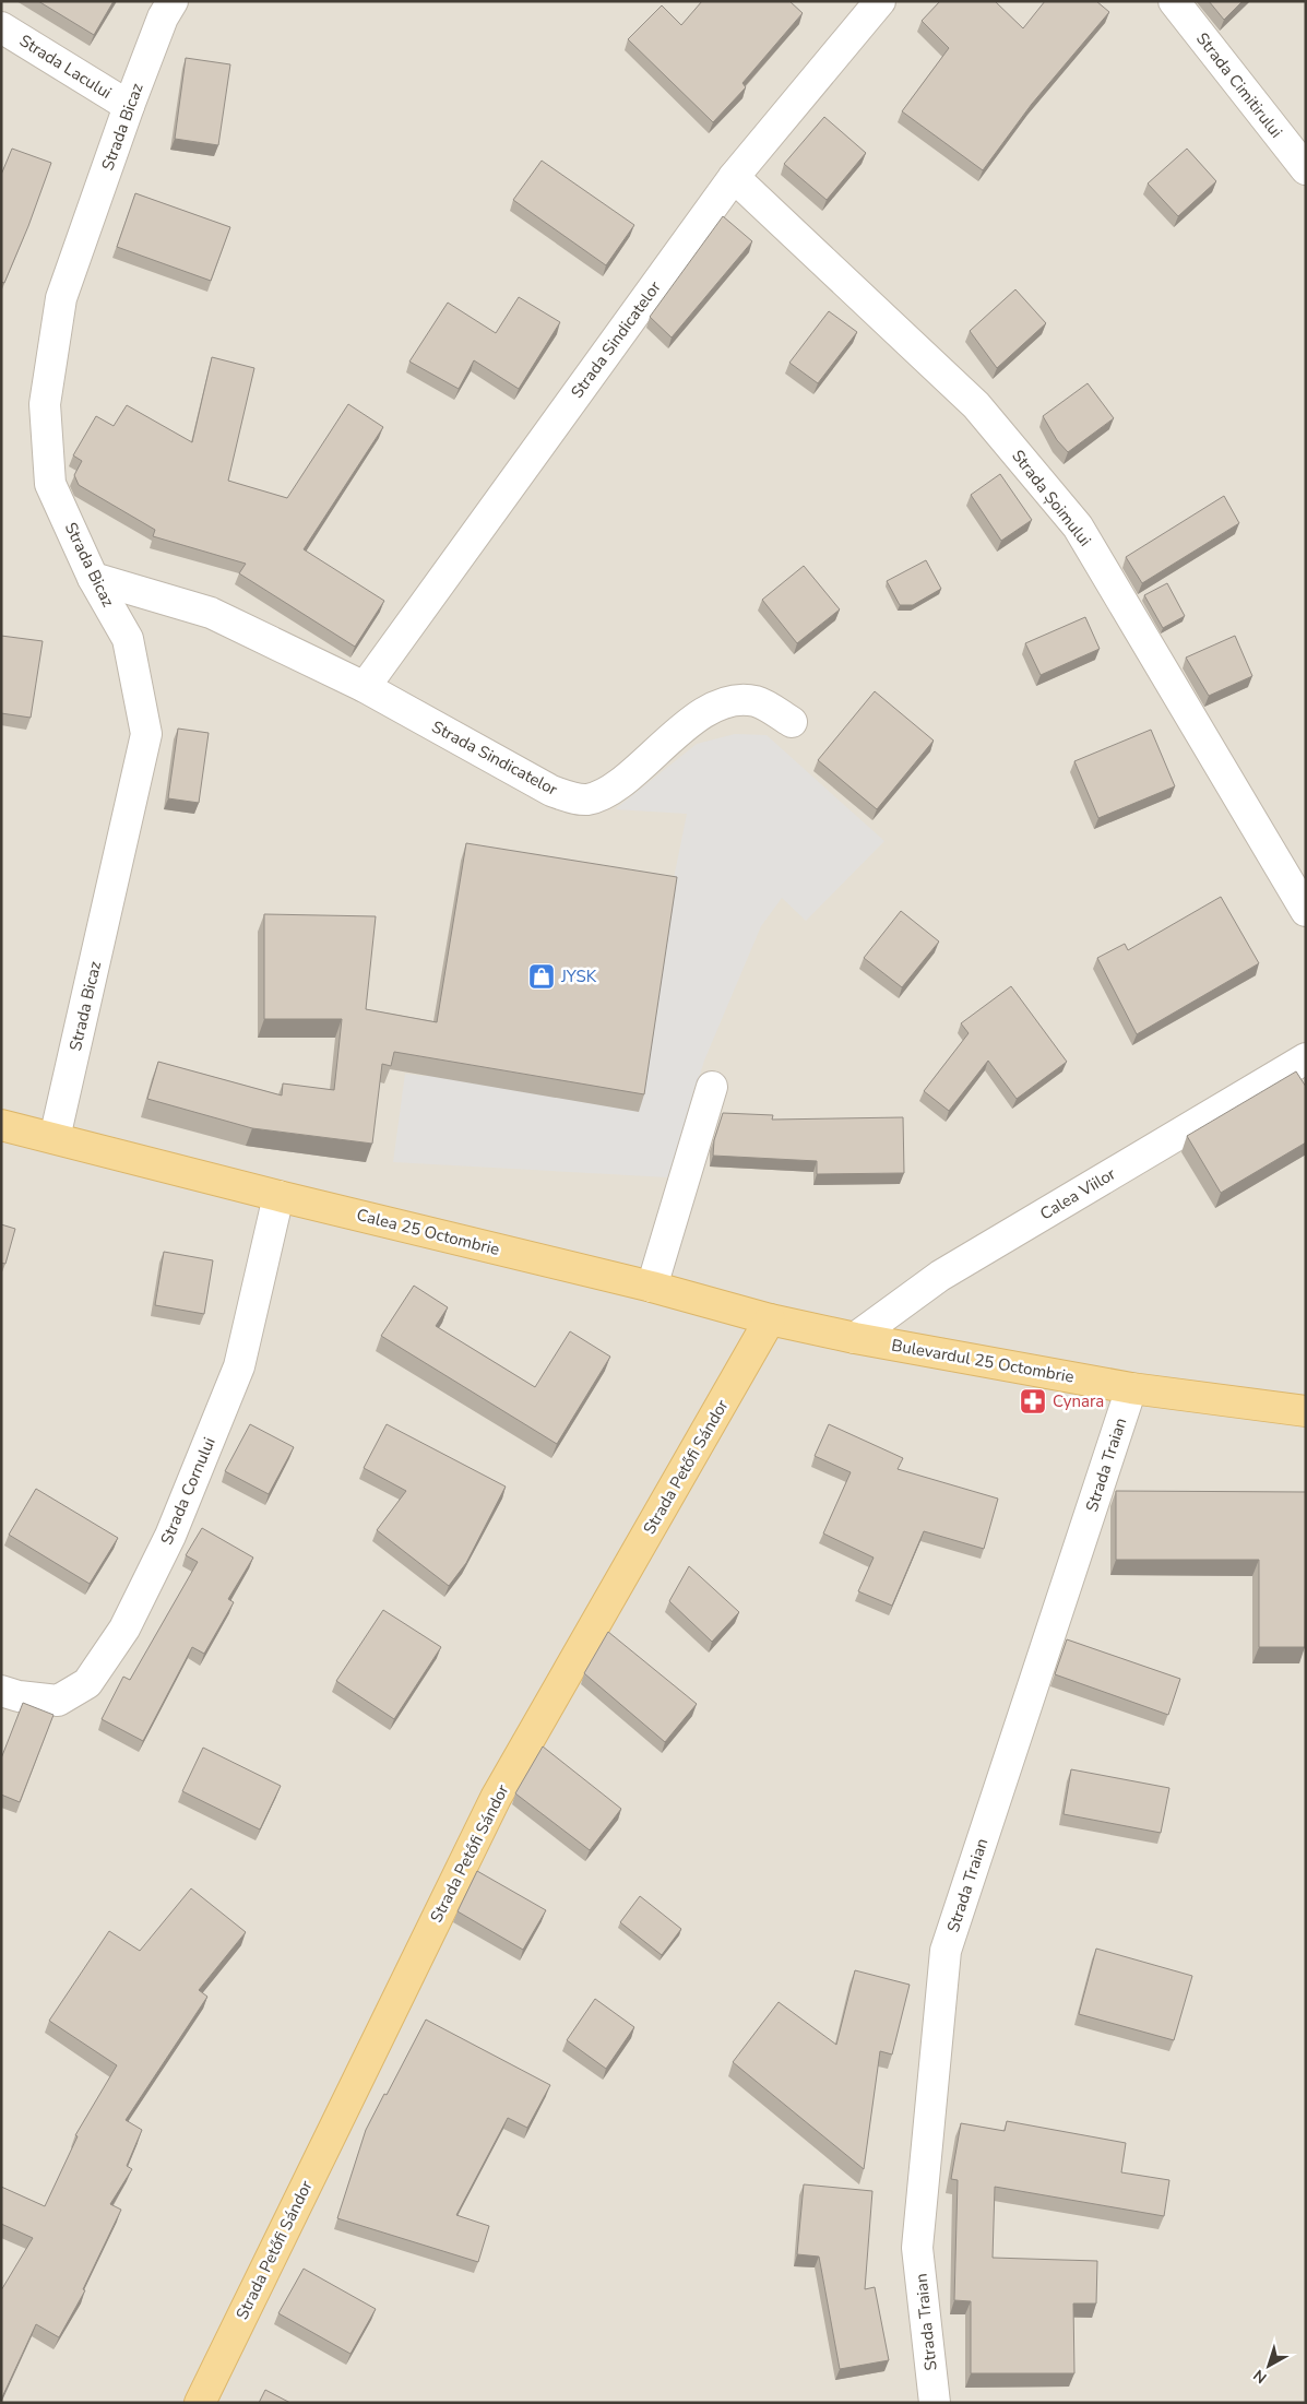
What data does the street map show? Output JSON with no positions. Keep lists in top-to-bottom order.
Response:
{
  "streets": {
    "main road": ["Calea 25 Octombrie", "Bulevardul 25 Octombrie", "Strada Petőfi Sándor"],
    "street": [
      "Strada Lacului",
      "Strada Cimitirului",
      "Strada Bicaz",
      "Strada Sindicatelor",
      "Strada Șoimului",
      "Calea Viilor",
      "Strada Traian",
      "Strada Cornului"
    ]
  },
  "crossings": [
    ["Strada Lacului", "Strada Bicaz"],
    ["Strada Bicaz", "Strada Sindicatelor"],
    ["Strada Bicaz", "Calea 25 Octombrie"],
    ["Strada Sindicatelor", "Strada Șoimului"],
    ["Calea Viilor", "Calea 25 Octombrie"],
    ["Calea Viilor", "Bulevardul 25 Octombrie"],
    ["Calea 25 Octombrie", "Bulevardul 25 Octombrie"],
    ["Calea 25 Octombrie", "Strada Petőfi Sándor"],
    ["Calea 25 Octombrie", "Strada Cornului"],
    ["Bulevardul 25 Octombrie", "Strada Traian"]
  ],
  "places": {
    "shop": ["JYSK"],
    "pharmacy": ["Cynara"]
  },
  "north": "bottom left"
}
